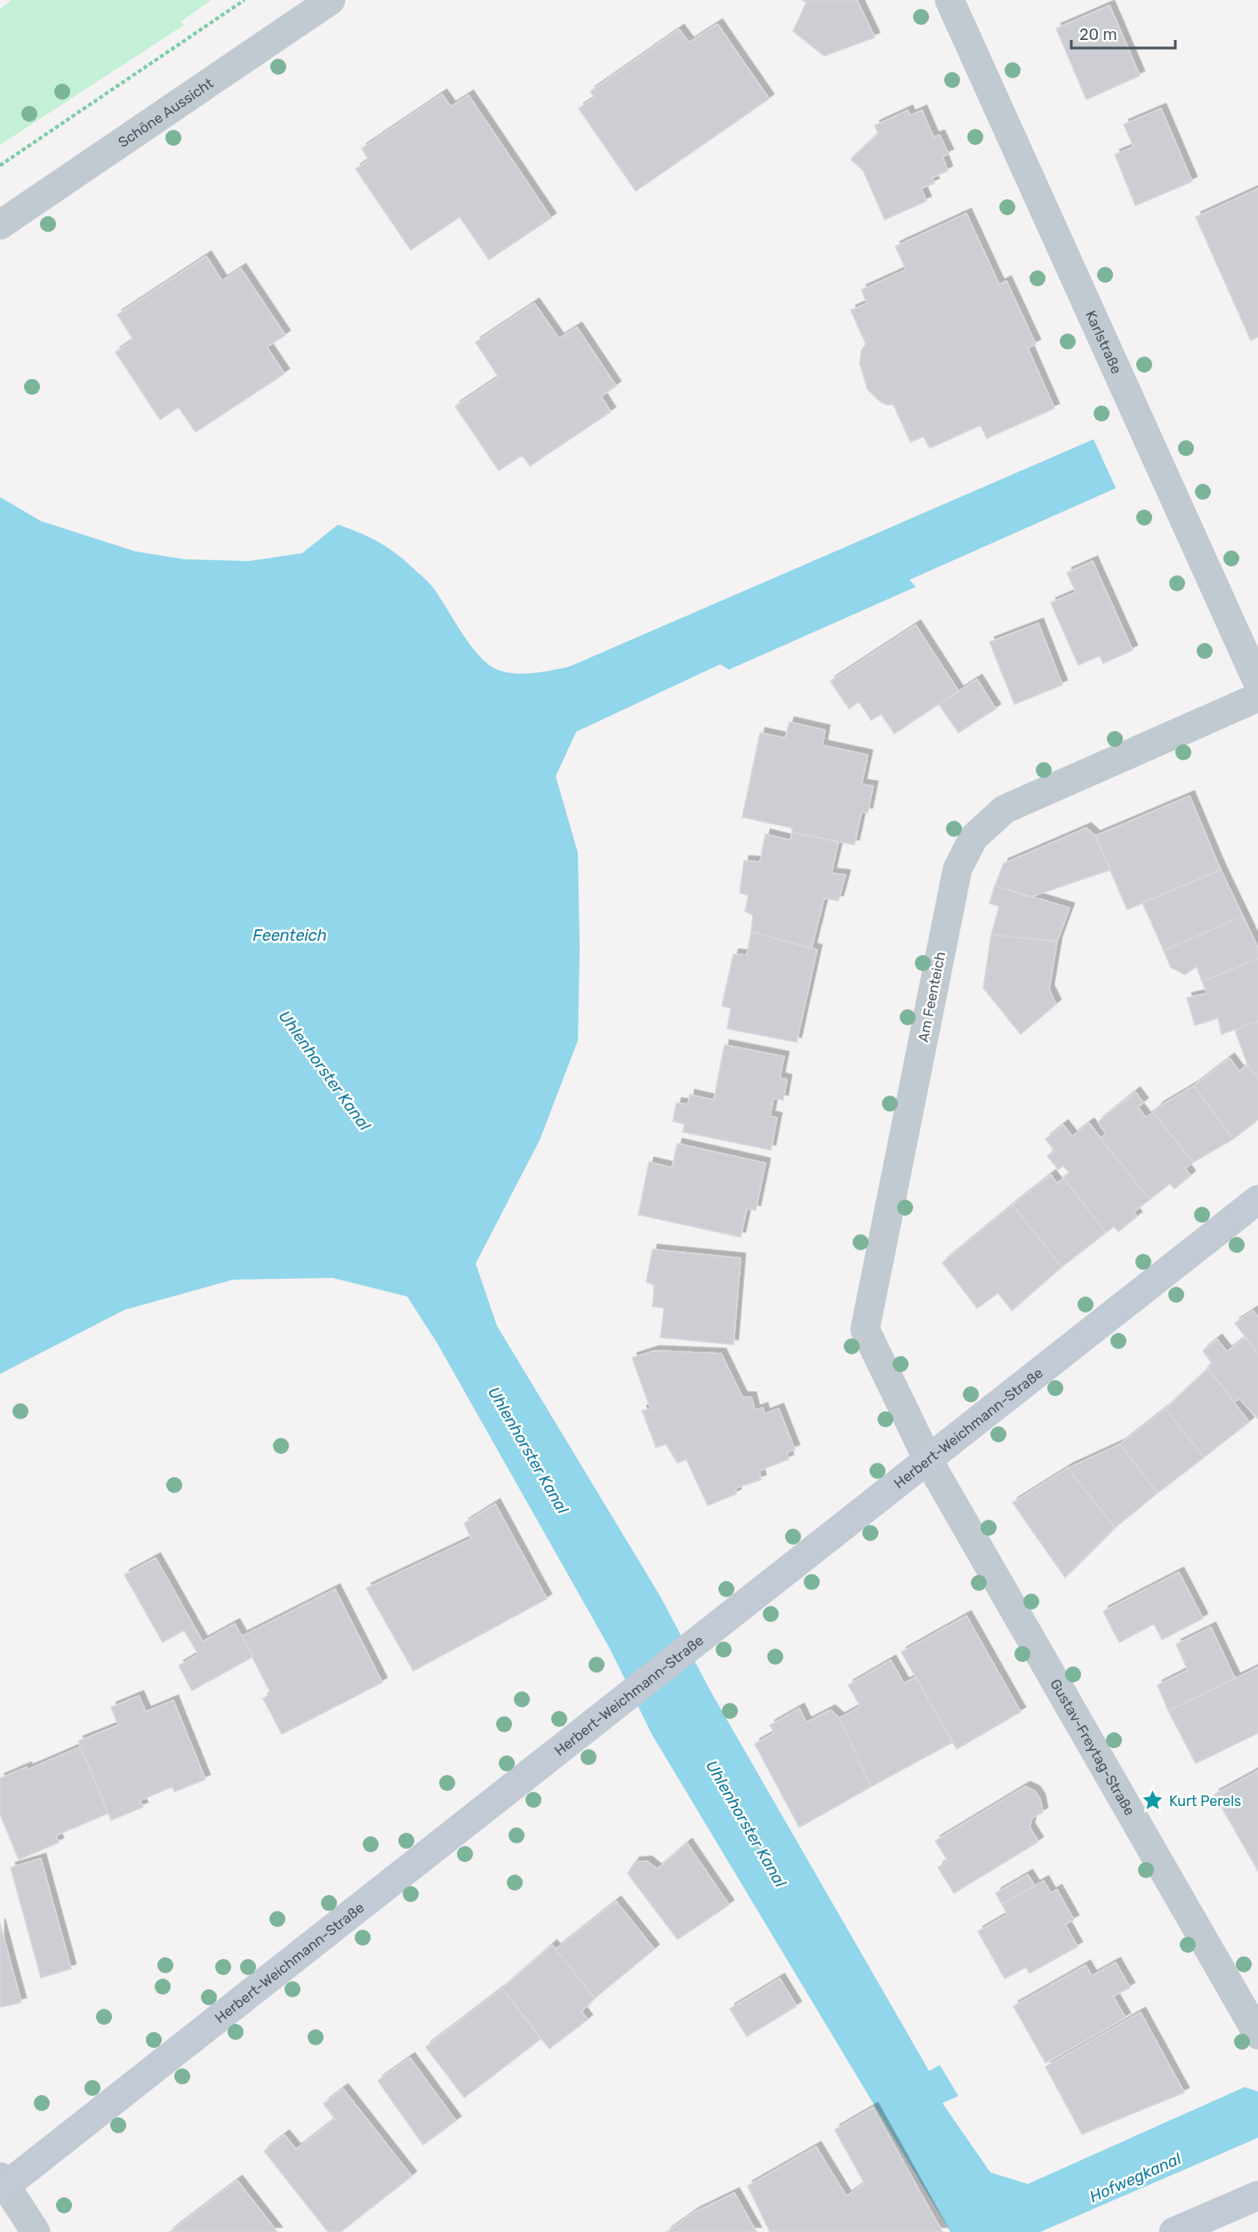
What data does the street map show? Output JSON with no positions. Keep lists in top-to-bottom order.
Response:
{
  "streets": {
    "main road": ["Herbert-Weichmann-Straße"],
    "street": [
      "Schöne Aussicht",
      "Karlstraße",
      "Am Feenteich",
      "Gustav-Freytag-Straße"
    ]
  },
  "crossings": [
    ["Am Feenteich", "Herbert-Weichmann-Straße"],
    ["Am Feenteich", "Gustav-Freytag-Straße"],
    ["Herbert-Weichmann-Straße", "Gustav-Freytag-Straße"]
  ],
  "water": ["Feenteich", "Uhlenhorster Kanal", "Hofwegkanal"],
  "places": {
    "place": ["Kurt Perels"]
  },
  "scale_bar": "20 m"
}
